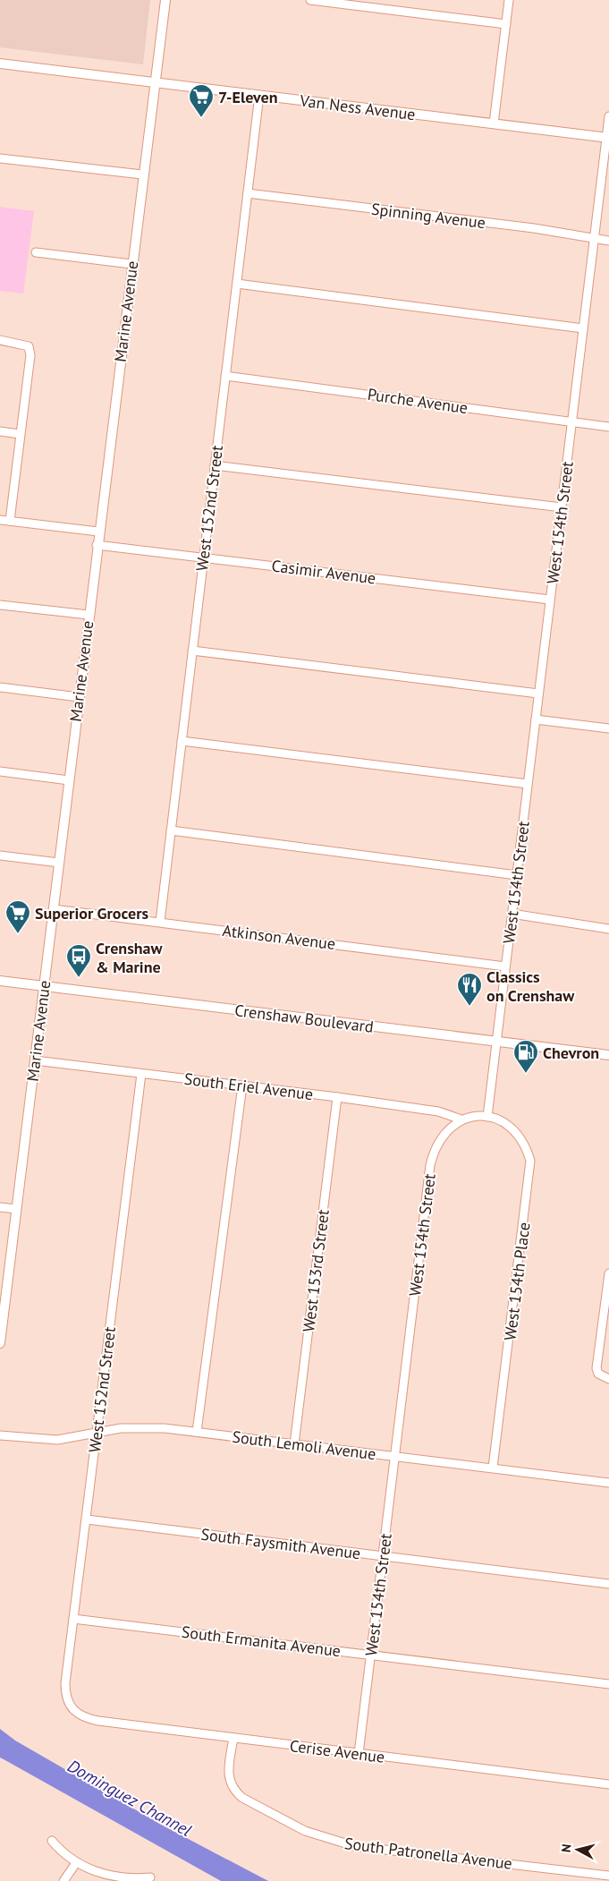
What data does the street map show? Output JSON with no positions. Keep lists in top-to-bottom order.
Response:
{
  "streets": {
    "main road": ["Van Ness Avenue", "Marine Avenue", "Crenshaw Boulevard"],
    "street": [
      "Spinning Avenue",
      "Purche Avenue",
      "West 152nd Street",
      "West 154th Street",
      "Casimir Avenue",
      "Atkinson Avenue",
      "South Eriel Avenue",
      "West 153rd Street",
      "West 154th Place",
      "South Lemoli Avenue",
      "South Faysmith Avenue",
      "South Ermanita Avenue",
      "Cerise Avenue",
      "South Patronella Avenue"
    ]
  },
  "crossings": [
    ["Van Ness Avenue", "Marine Avenue"],
    ["Van Ness Avenue", "West 152nd Street"],
    ["Van Ness Avenue", "West 154th Street"],
    ["Spinning Avenue", "West 152nd Street"],
    ["Spinning Avenue", "West 154th Street"],
    ["Marine Avenue", "Casimir Avenue"],
    ["Marine Avenue", "Atkinson Avenue"],
    ["Marine Avenue", "Crenshaw Boulevard"],
    ["Marine Avenue", "South Eriel Avenue"],
    ["Purche Avenue", "West 152nd Street"],
    ["Purche Avenue", "West 154th Street"],
    ["West 152nd Street", "Casimir Avenue"],
    ["West 152nd Street", "Atkinson Avenue"],
    ["West 152nd Street", "South Eriel Avenue"],
    ["West 152nd Street", "South Lemoli Avenue"],
    ["West 152nd Street", "South Faysmith Avenue"],
    ["West 152nd Street", "South Ermanita Avenue"],
    ["West 152nd Street", "Cerise Avenue"],
    ["West 154th Street", "Casimir Avenue"],
    ["West 154th Street", "Atkinson Avenue"],
    ["West 154th Street", "Crenshaw Boulevard"],
    ["West 154th Street", "South Eriel Avenue"],
    ["West 154th Street", "West 154th Place"],
    ["West 154th Street", "South Lemoli Avenue"],
    ["West 154th Street", "South Faysmith Avenue"],
    ["West 154th Street", "South Ermanita Avenue"],
    ["West 154th Street", "Cerise Avenue"],
    ["South Eriel Avenue", "West 153rd Street"],
    ["West 153rd Street", "South Lemoli Avenue"],
    ["West 154th Place", "South Lemoli Avenue"],
    ["Cerise Avenue", "South Patronella Avenue"]
  ],
  "water": ["Dominguez Channel"],
  "places": {
    "supermarket": ["7-Eleven", "Superior Grocers"],
    "bus stop": ["Crenshaw & Marine"],
    "restaurant": ["Classics on Crenshaw"],
    "fuel station": ["Chevron"]
  },
  "north": "left"
}
